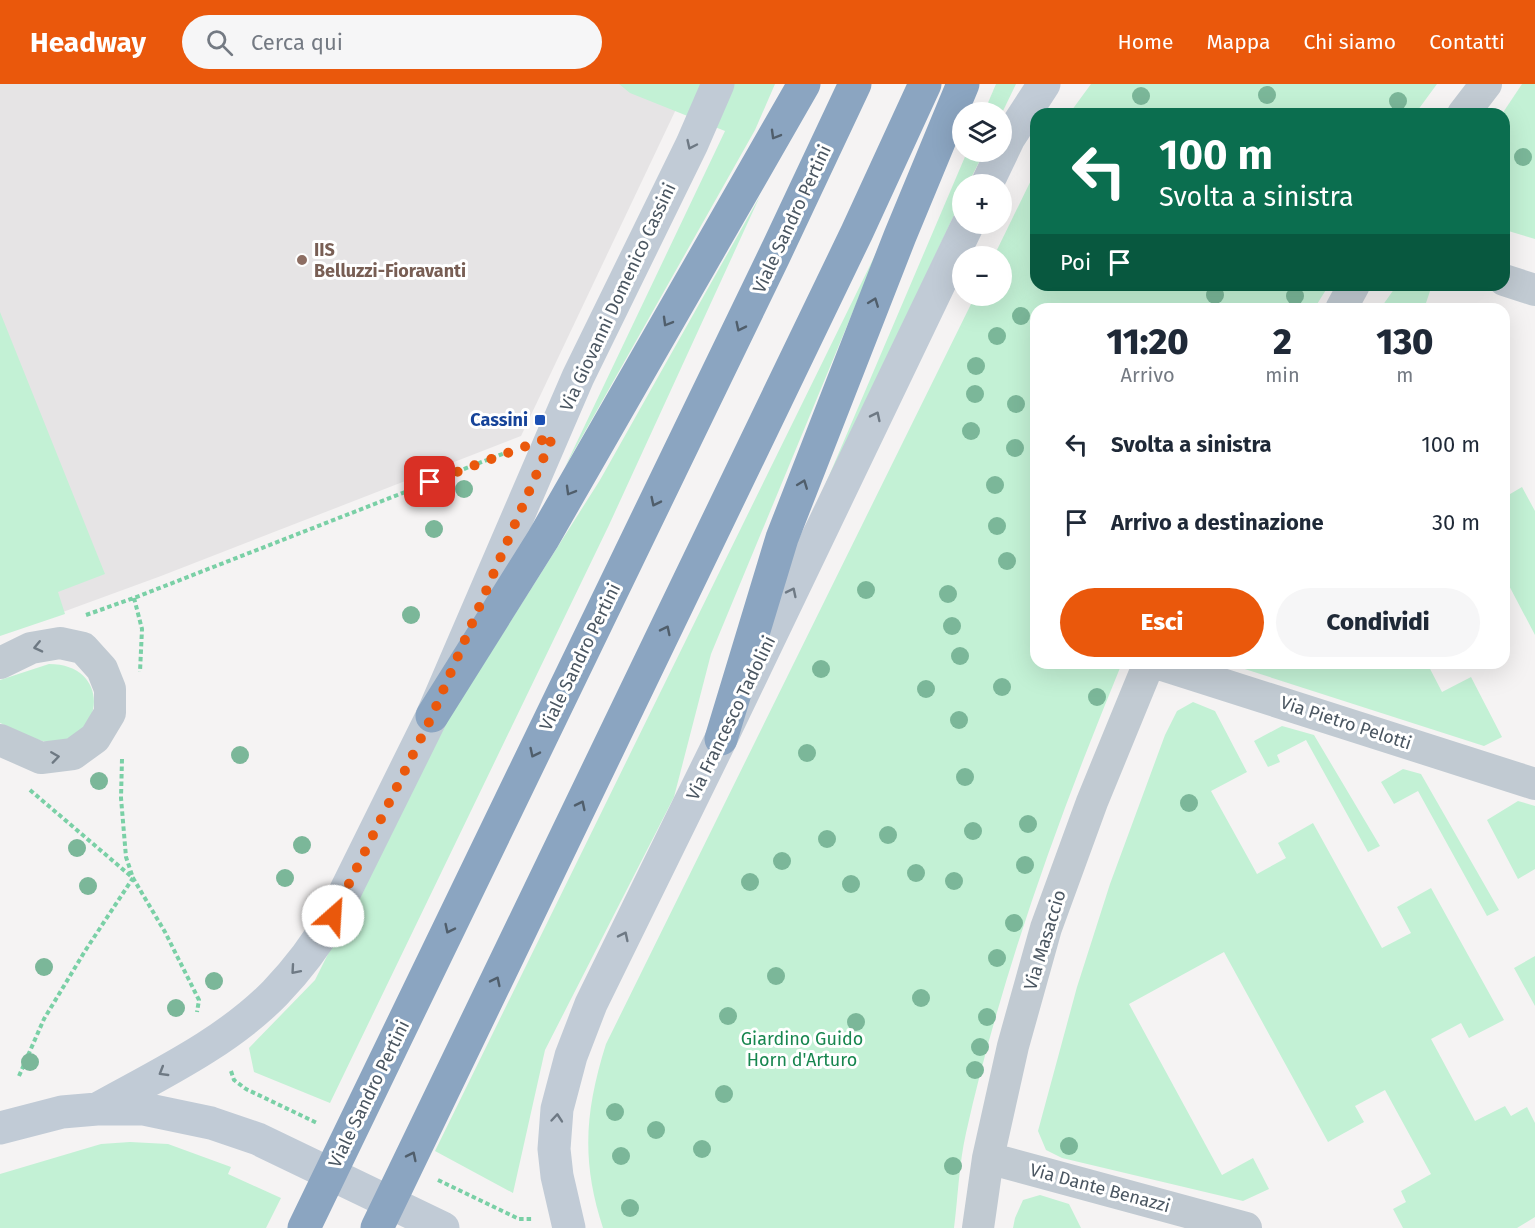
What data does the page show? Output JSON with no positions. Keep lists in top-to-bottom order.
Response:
{
  "streets": {
    "highway": ["Viale Sandro Pertini"],
    "main road": ["Via Giovanni Domenico Cassini", "Via Francesco Tadolini"],
    "street": ["Via Pietro Pelotti", "Via Masaccio", "Via Dante Benazzi"]
  },
  "crossings": [
    ["Via Masaccio", "Via Dante Benazzi"]
  ],
  "one_way": ["Via Giovanni Domenico Cassini", "Via Francesco Tadolini"],
  "parks": ["Giardino Guido Horn d'Arturo"],
  "places": {
    "other": ["IIS Belluzzi-Fioravanti"],
    "transit": ["Cassini"]
  },
  "page": {
    "header": "Headway",
    "search": "Cerca qui",
    "nav": [
      "Home",
      "Mappa",
      "Chi siamo",
      "Contatti"
    ],
    "map_buttons": ["+", "−"],
    "turn": ["100 m", "Svolta a sinistra"],
    "then": "Poi",
    "eta": [
      "11:20",
      "Arrivo",
      "2",
      "min",
      "130",
      "m"
    ],
    "list": [
      {
        "name": "Svolta a sinistra",
        "value": "100 m"
      },
      {
        "name": "Arrivo a destinazione",
        "value": "30 m"
      }
    ],
    "buttons": ["Esci", "Condividi"]
  }
}
